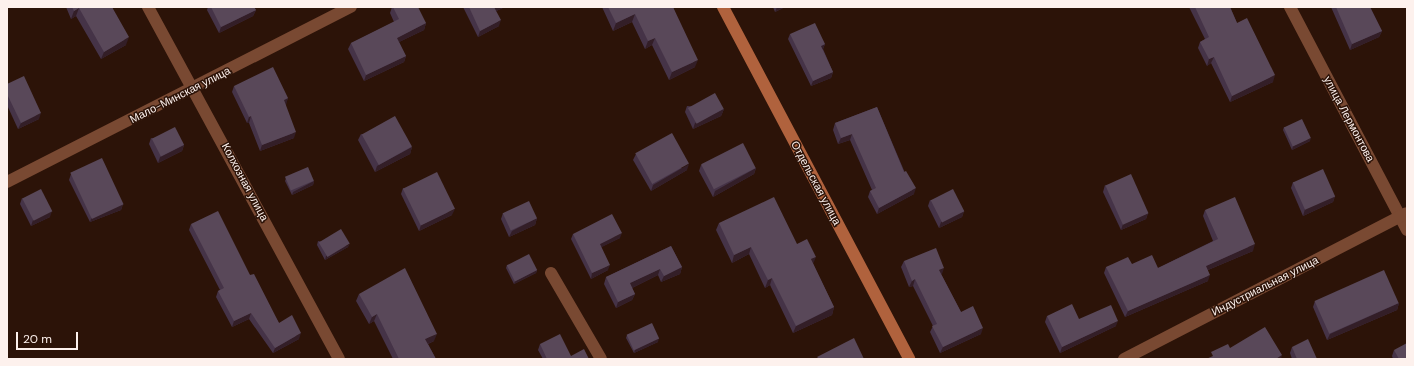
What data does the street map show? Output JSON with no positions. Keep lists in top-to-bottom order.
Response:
{
  "streets": {
    "street": [
      "Мало-Минская улица",
      "улица Лермонтова",
      "Колхозная улица",
      "Отдельская улица",
      "Индустриальная улица"
    ]
  },
  "crossings": [
    ["Мало-Минская улица", "Колхозная улица"],
    ["улица Лермонтова", "Индустриальная улица"]
  ],
  "scale_bar": "20 m"
}
